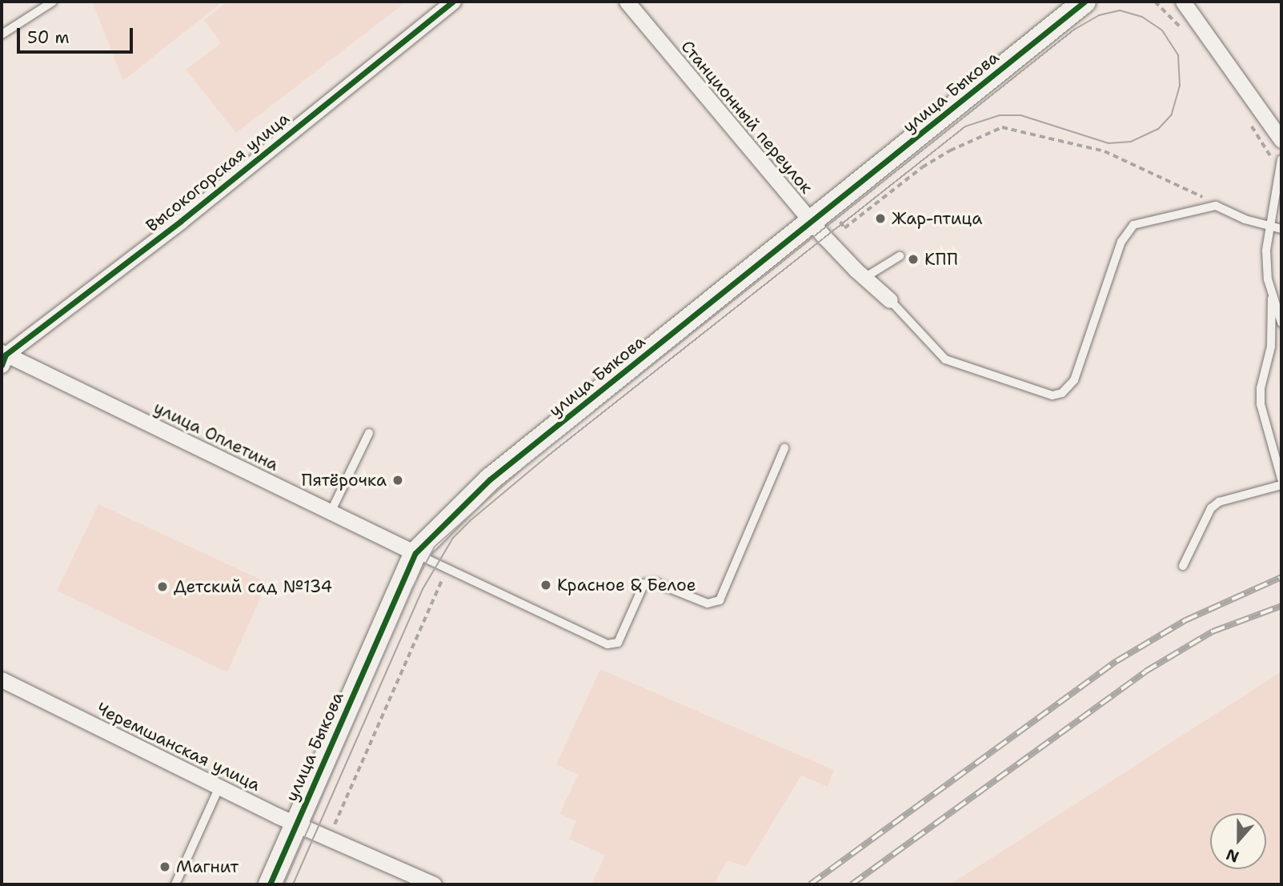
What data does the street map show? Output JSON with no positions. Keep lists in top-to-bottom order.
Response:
{
  "streets": {
    "street": [
      "улица Быкова",
      "Станционный переулок",
      "Высокогорская улица",
      "улица Оплетина",
      "Черемшанская улица"
    ]
  },
  "crossings": [
    ["улица Быкова", "Станционный переулок"],
    ["улица Быкова", "улица Оплетина"],
    ["улица Быкова", "Черемшанская улица"],
    ["Высокогорская улица", "улица Оплетина"]
  ],
  "places": [
    "Жар-птица",
    "КПП",
    "Пятёрочка",
    "Красное & Белое",
    "Детский сад №134",
    "Магнит"
  ],
  "scale_bar": "50 m",
  "north": "bottom"
}
